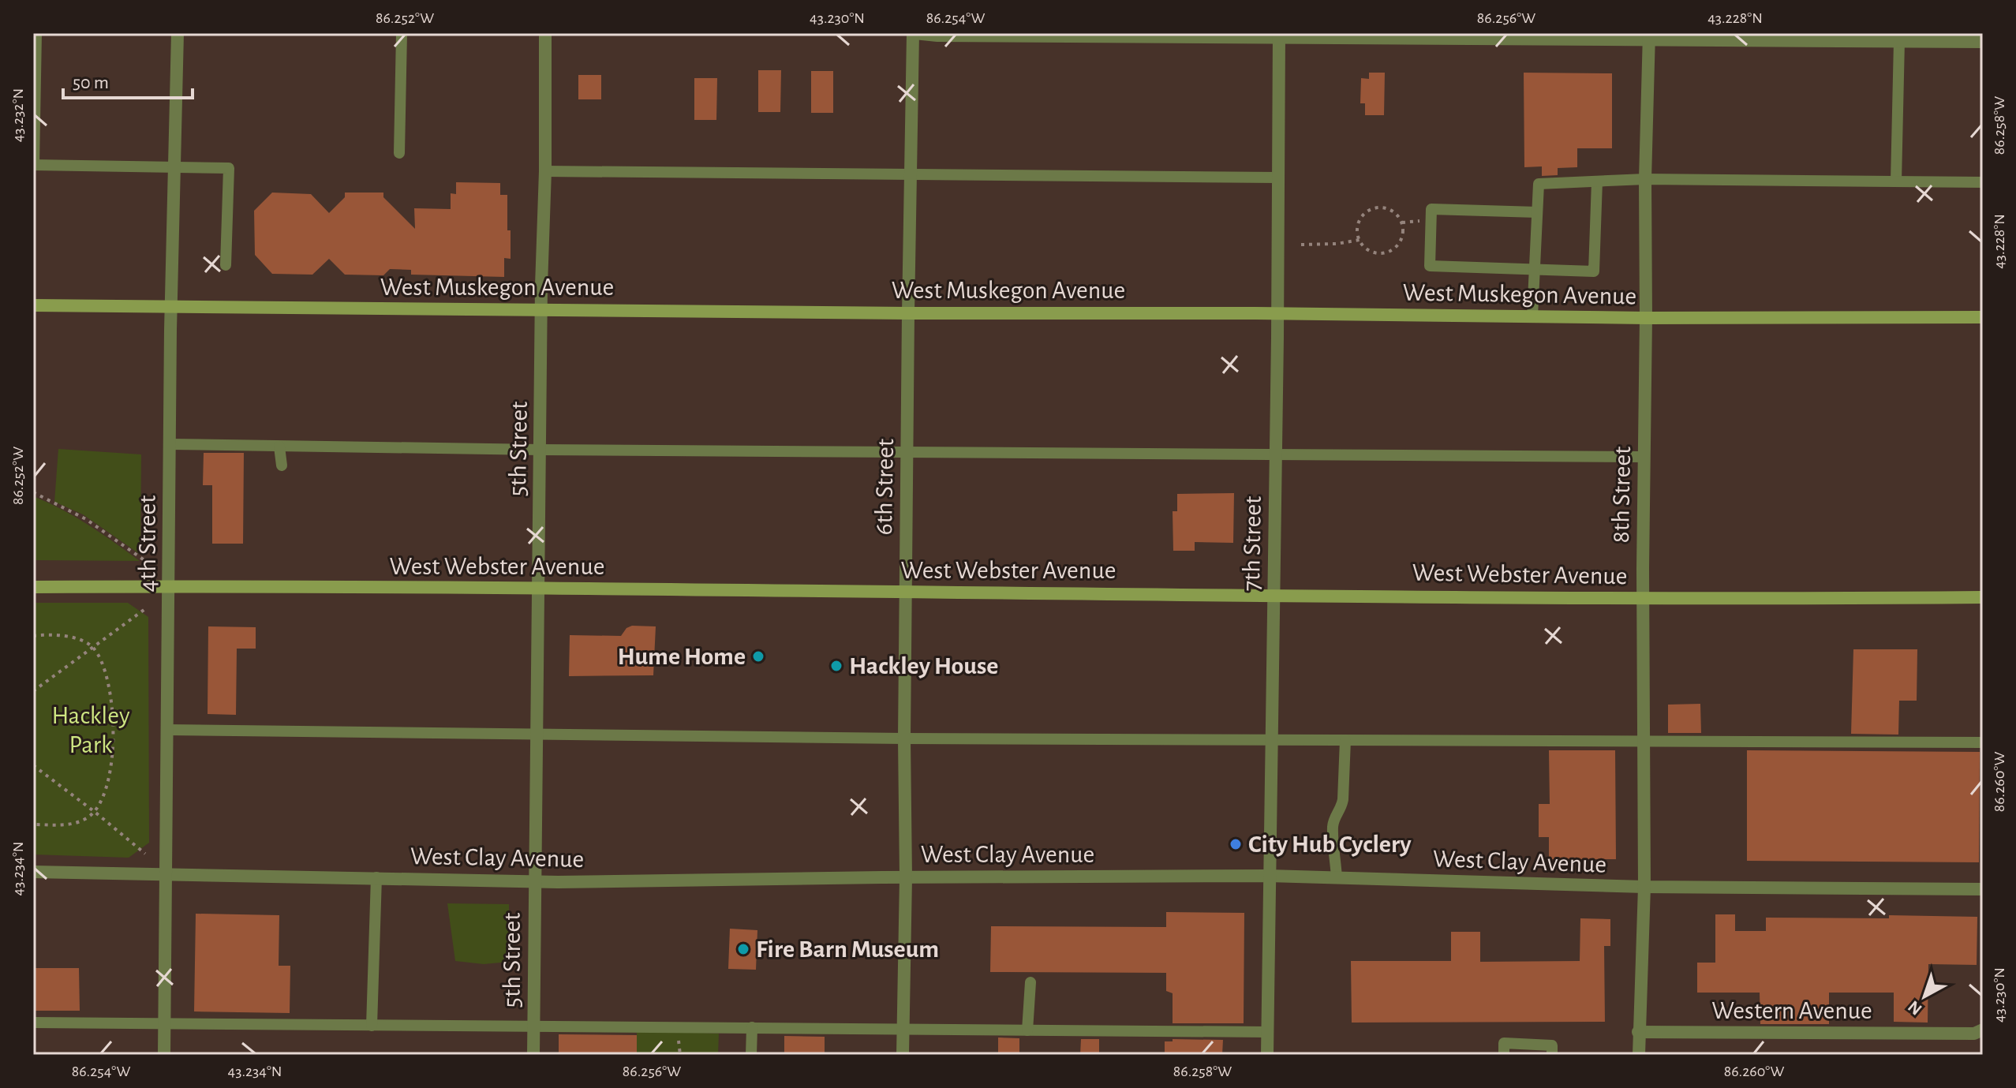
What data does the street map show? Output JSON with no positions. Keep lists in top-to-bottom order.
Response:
{
  "streets": {
    "main road": ["West Muskegon Avenue", "West Webster Avenue"],
    "street": [
      "5th Street",
      "6th Street",
      "8th Street",
      "4th Street",
      "7th Street",
      "West Clay Avenue",
      "Western Avenue"
    ]
  },
  "crossings": [
    ["West Muskegon Avenue", "5th Street"],
    ["West Muskegon Avenue", "6th Street"],
    ["West Muskegon Avenue", "8th Street"],
    ["West Muskegon Avenue", "4th Street"],
    ["West Muskegon Avenue", "7th Street"],
    ["5th Street", "West Webster Avenue"],
    ["5th Street", "West Clay Avenue"],
    ["6th Street", "West Webster Avenue"],
    ["6th Street", "West Clay Avenue"],
    ["8th Street", "West Webster Avenue"],
    ["8th Street", "West Clay Avenue"],
    ["8th Street", "Western Avenue"],
    ["4th Street", "West Webster Avenue"],
    ["4th Street", "West Clay Avenue"],
    ["7th Street", "West Webster Avenue"],
    ["7th Street", "West Clay Avenue"]
  ],
  "parks": ["Hackley Park"],
  "places": [
    "Hume Home",
    "Hackley House",
    "City Hub Cyclery",
    "Fire Barn Museum"
  ],
  "scale_bar": "50 m",
  "north": "bottom left",
  "coordinates": [
    "86.252°W",
    "43.230°N",
    "86.254°W",
    "86.256°W",
    "43.228°N",
    "43.232°N",
    "86.258°W",
    "86.260°W",
    "43.234°N"
  ]
}
